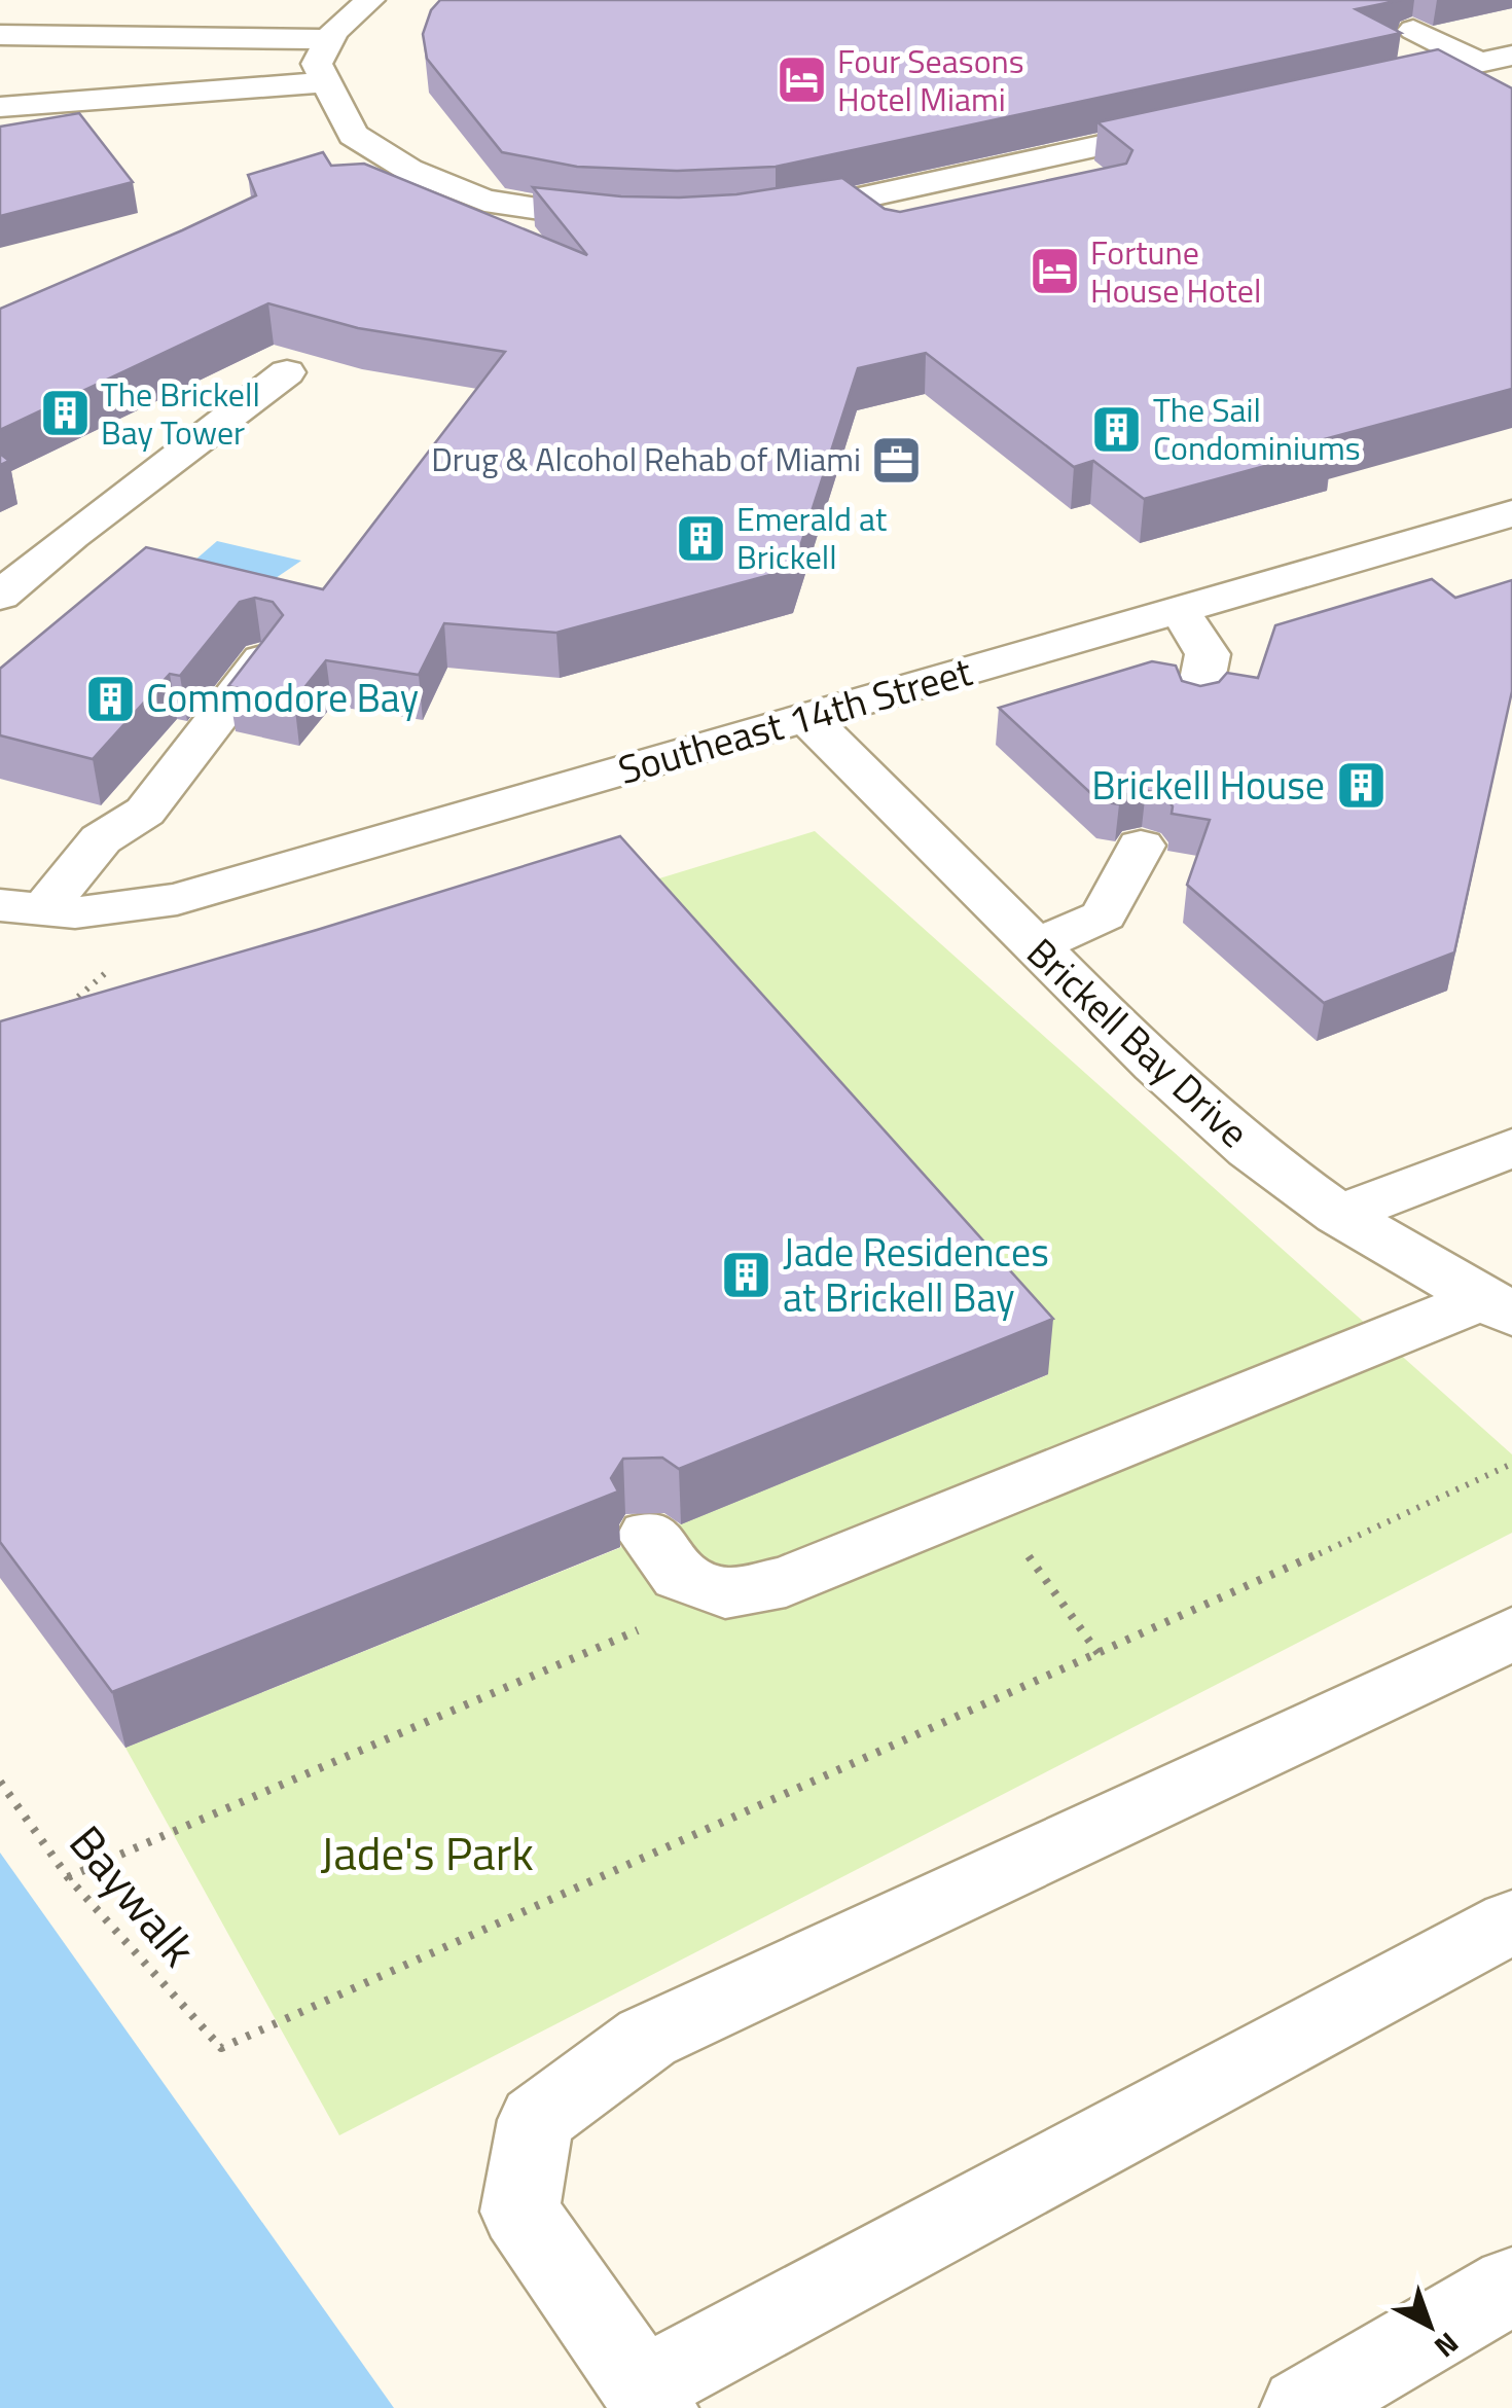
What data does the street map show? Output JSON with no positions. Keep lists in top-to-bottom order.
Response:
{
  "streets": {
    "street": ["Southeast 14th Street", "Brickell Bay Drive"],
    "path": ["Baywalk"]
  },
  "crossings": [
    ["Southeast 14th Street", "Brickell Bay Drive"]
  ],
  "parks": ["Jade's Park"],
  "places": {
    "hotel": ["Four Seasons Hotel Miami", "Fortune House Hotel"],
    "building": [
      "The Brickell Bay Tower",
      "The Sail Condominiums",
      "Emerald at Brickell",
      "Commodore Bay",
      "Brickell House",
      "Jade Residences at Brickell Bay"
    ],
    "office": ["Drug & Alcohol Rehab of Miami"]
  },
  "north": "bottom right"
}
